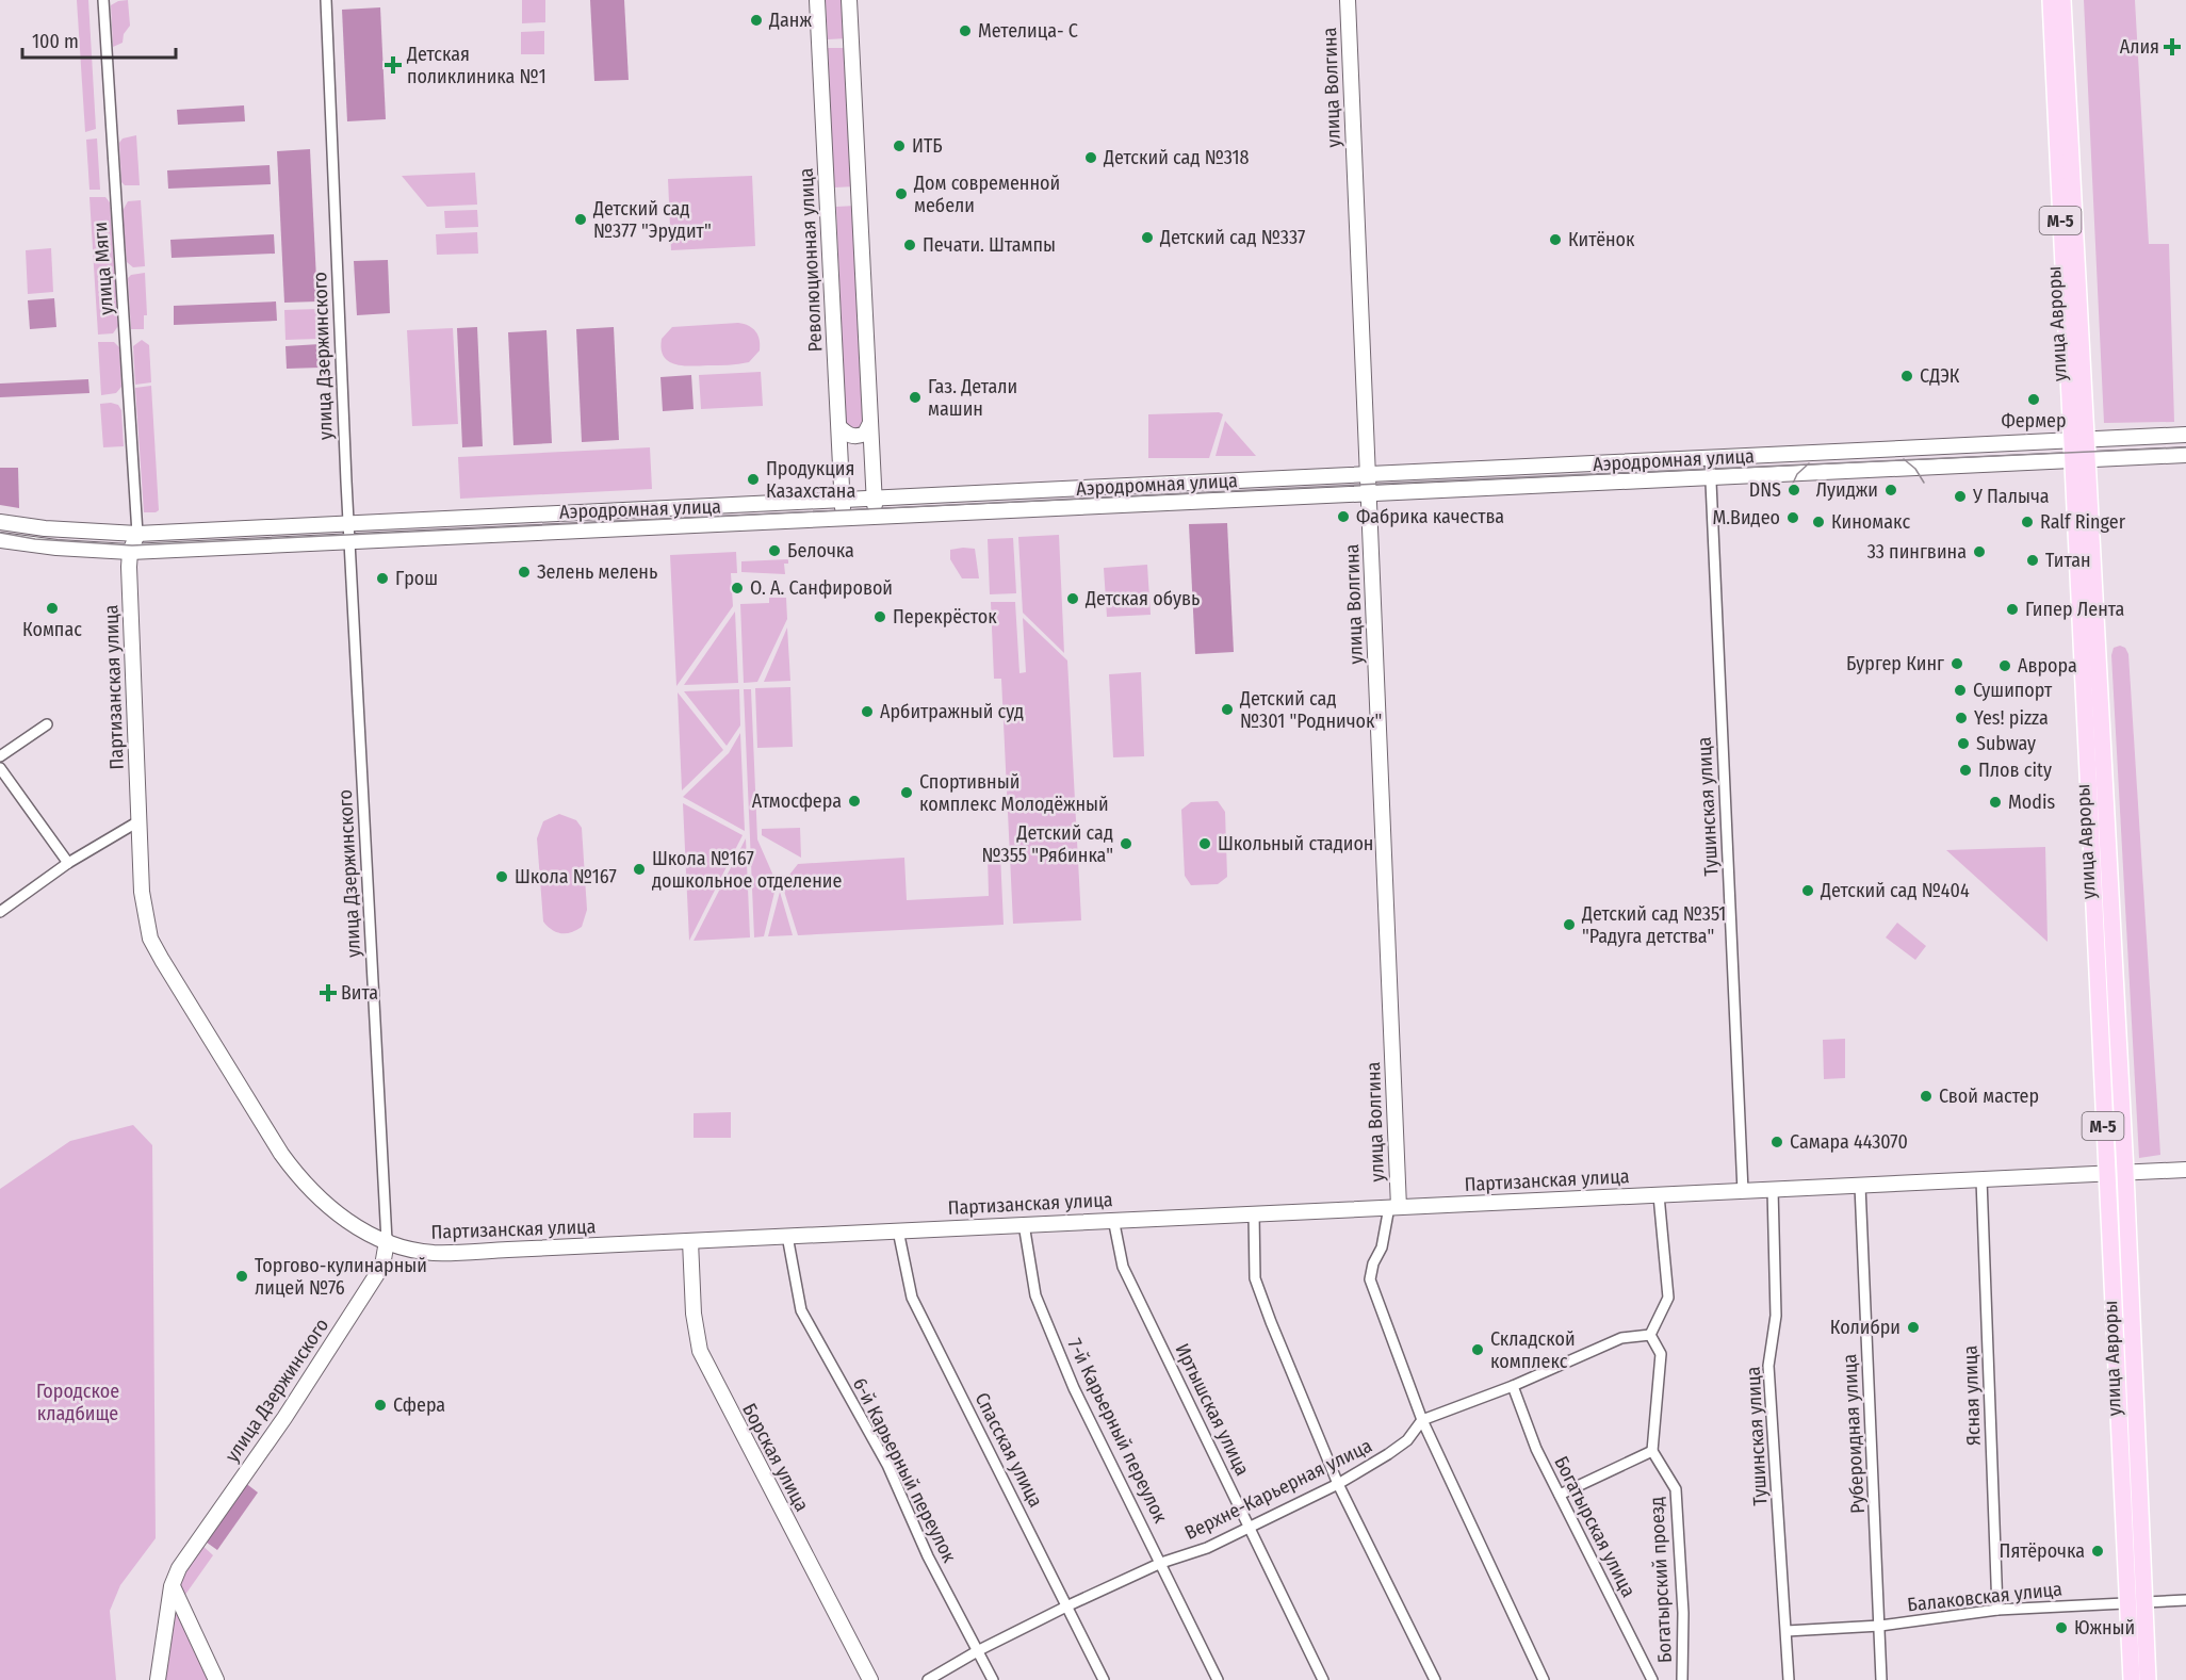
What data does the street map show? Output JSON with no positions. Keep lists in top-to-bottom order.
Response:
{
  "streets": {
    "main road": ["М-5", "улица Авроры"],
    "street": [
      "улица Волгина",
      "Революционная улица",
      "улица Мяги",
      "улица Дзержинского",
      "Аэродромная улица",
      "Партизанская улица",
      "Тушинская улица",
      "Ясная улица",
      "Иртышская улица",
      "7-й Карьерный переулок",
      "Рубероидная улица",
      "Спасская улица",
      "Борская улица",
      "6-й Карьерный переулок",
      "Верхне-Карьерная улица",
      "Богатырская улица",
      "Богатырский проезд",
      "Балаковская улица"
    ]
  },
  "crossings": [
    ["улица Волгина", "Аэродромная улица"],
    ["улица Волгина", "Партизанская улица"],
    ["улица Волгина", "Верхне-Карьерная улица"],
    ["Революционная улица", "Аэродромная улица"],
    ["улица Мяги", "Аэродромная улица"],
    ["улица Мяги", "Партизанская улица"],
    ["улица Авроры", "Аэродромная улица"],
    ["улица Авроры", "Партизанская улица"],
    ["улица Авроры", "Балаковская улица"],
    ["улица Дзержинского", "Аэродромная улица"],
    ["улица Дзержинского", "Партизанская улица"],
    ["Аэродромная улица", "Партизанская улица"],
    ["Аэродромная улица", "Тушинская улица"],
    ["Партизанская улица", "Тушинская улица"],
    ["Партизанская улица", "Ясная улица"],
    ["Партизанская улица", "Иртышская улица"],
    ["Партизанская улица", "7-й Карьерный переулок"],
    ["Партизанская улица", "Рубероидная улица"],
    ["Партизанская улица", "Спасская улица"],
    ["Партизанская улица", "Борская улица"],
    ["Партизанская улица", "6-й Карьерный переулок"],
    ["Тушинская улица", "Балаковская улица"],
    ["Ясная улица", "Балаковская улица"],
    ["Иртышская улица", "Верхне-Карьерная улица"],
    ["7-й Карьерный переулок", "Верхне-Карьерная улица"],
    ["Рубероидная улица", "Балаковская улица"],
    ["Спасская улица", "Верхне-Карьерная улица"],
    ["6-й Карьерный переулок", "Верхне-Карьерная улица"],
    ["Верхне-Карьерная улица", "Богатырская улица"]
  ],
  "parks": ["Городское кладбище"],
  "places": {
    "other": [
      "Данж",
      "Метелица- С",
      "ИТБ",
      "Детский сад №318",
      "Дом современной мебели",
      "Детский сад №377 \"Эрудит\"",
      "Детский сад №337",
      "Китёнок",
      "Печати. Штампы",
      "СДЭК",
      "Газ. Детали машин",
      "Фермер",
      "Продукция Казахстана",
      "DNS",
      "Луиджи",
      "У Палыча",
      "Фабрика качества",
      "М.Видео",
      "Киномакс",
      "Ralf Ringer",
      "Белочка",
      "33 пингвина",
      "Титан",
      "Зелень мелень",
      "Грош",
      "О. А. Санфировой",
      "Детская обувь",
      "Компас",
      "Гипер Лента",
      "Перекрёсток",
      "Бургер Кинг",
      "Аврора",
      "Сушипорт",
      "Детский сад №301 \"Родничок\"",
      "Арбитражный суд",
      "Yes! pizza",
      "Subway",
      "Плов city",
      "Спортивный комплекс Молодёжный",
      "Атмосфера",
      "Modis",
      "Детский сад №355 \"Рябинка\"",
      "Школьный стадион",
      "Школа №167 дошкольное отделение",
      "Школа №167",
      "Детский сад №404",
      "Детский сад №351 \"Радуга детства\"",
      "Свой мастер",
      "Самара 443070",
      "Торгово-кулинарный лицей №76",
      "Колибри",
      "Складской комплекс",
      "Сфера",
      "Пятёрочка",
      "Южный"
    ],
    "health": ["Алия", "Детская поликлиника №1", "Вита"]
  },
  "scale_bar": "100 m"
}
